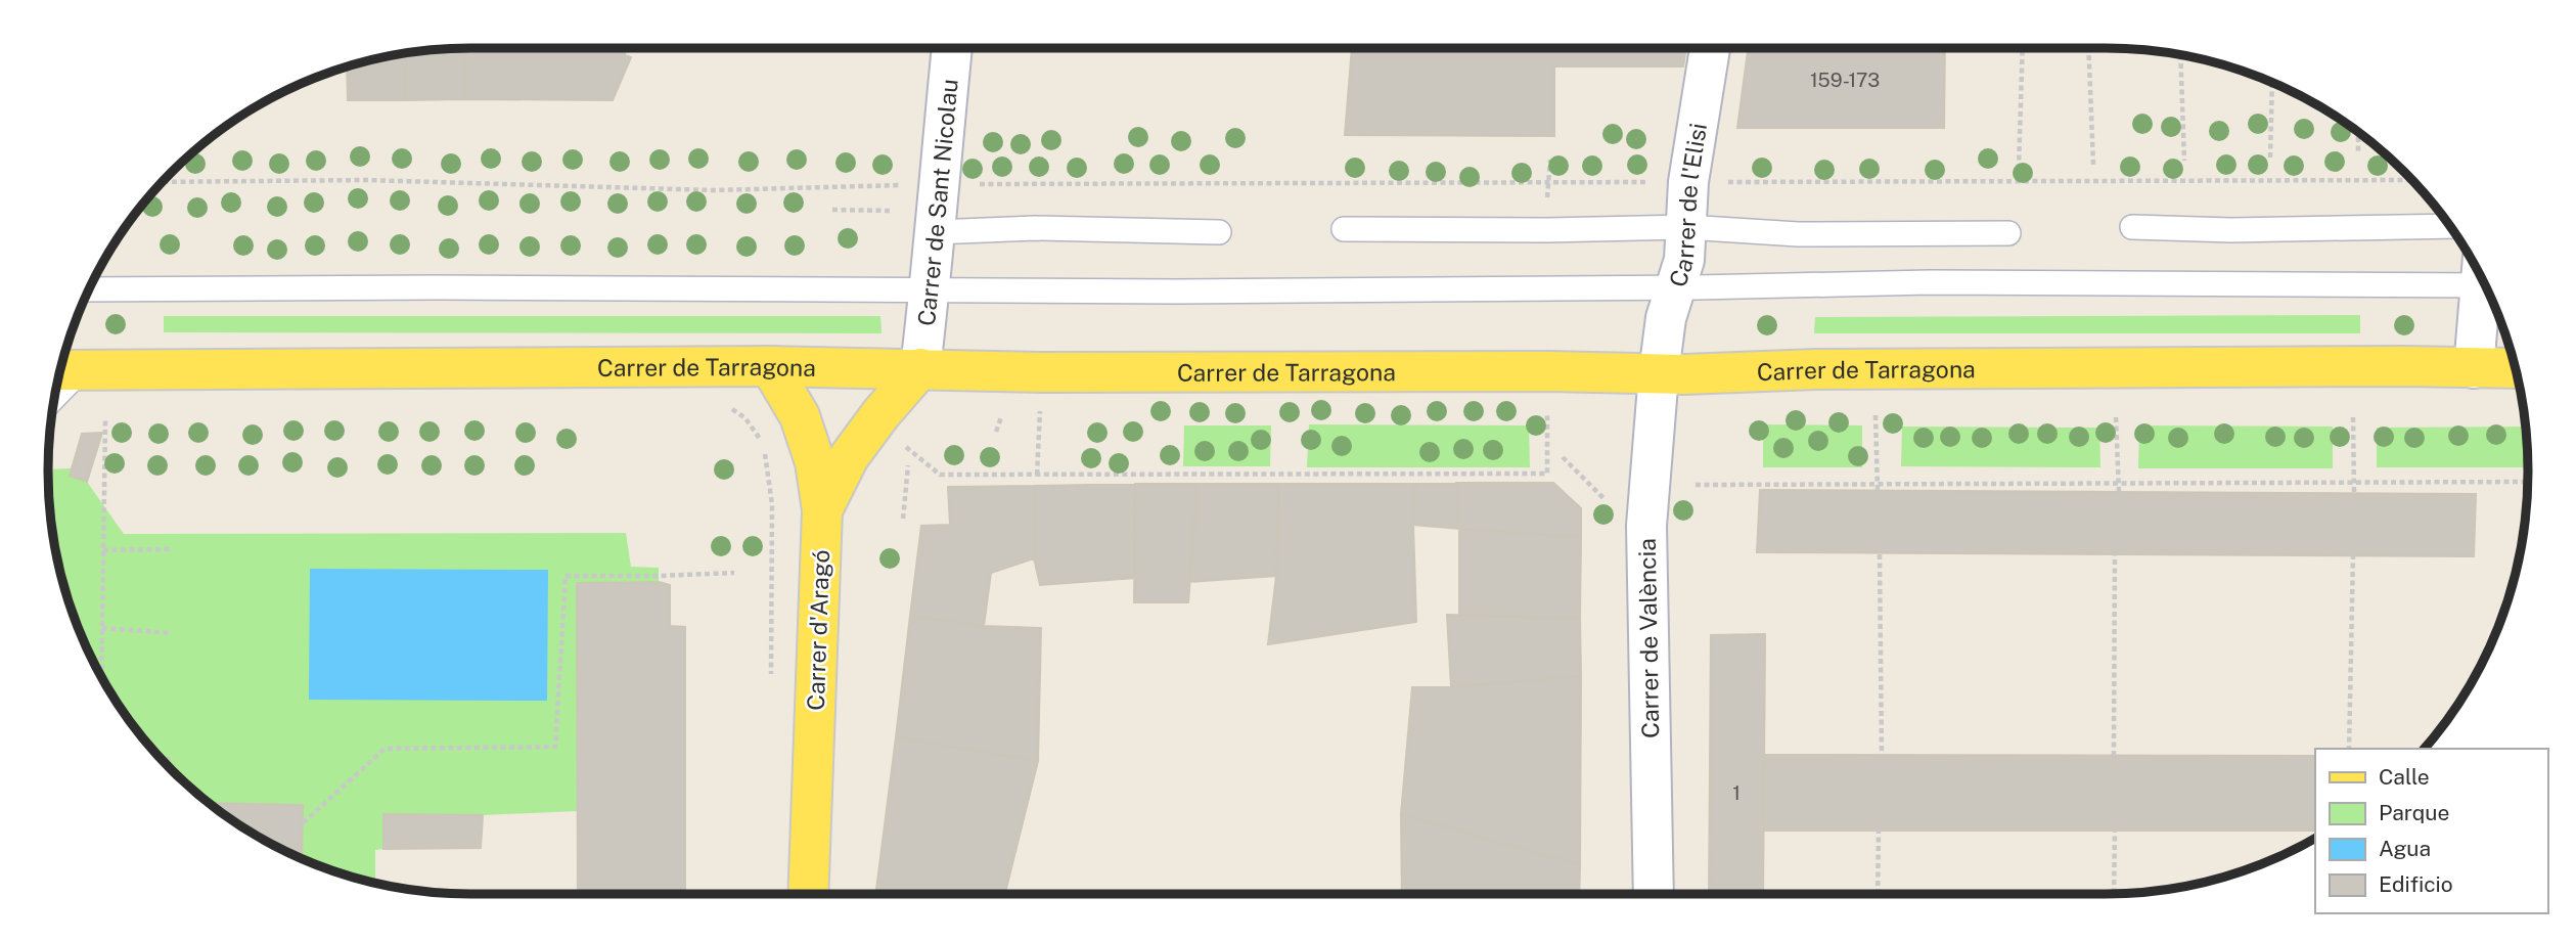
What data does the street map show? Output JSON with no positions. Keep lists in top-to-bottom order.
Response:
{
  "streets": {
    "main road": ["Carrer de Tarragona", "Carrer d'Aragó"],
    "street": ["Carrer de Sant Nicolau", "Carrer de l'Elisi", "Carrer de València"]
  },
  "crossings": [
    ["Carrer de Sant Nicolau", "Carrer de Tarragona"],
    ["Carrer de l'Elisi", "Carrer de Tarragona"],
    ["Carrer de l'Elisi", "Carrer de València"],
    ["Carrer de Tarragona", "Carrer d'Aragó"],
    ["Carrer de Tarragona", "Carrer de València"]
  ],
  "house_numbers": ["159-173", "1"],
  "legend": [
    "Calle",
    "Parque",
    "Agua",
    "Edificio"
  ]
}
